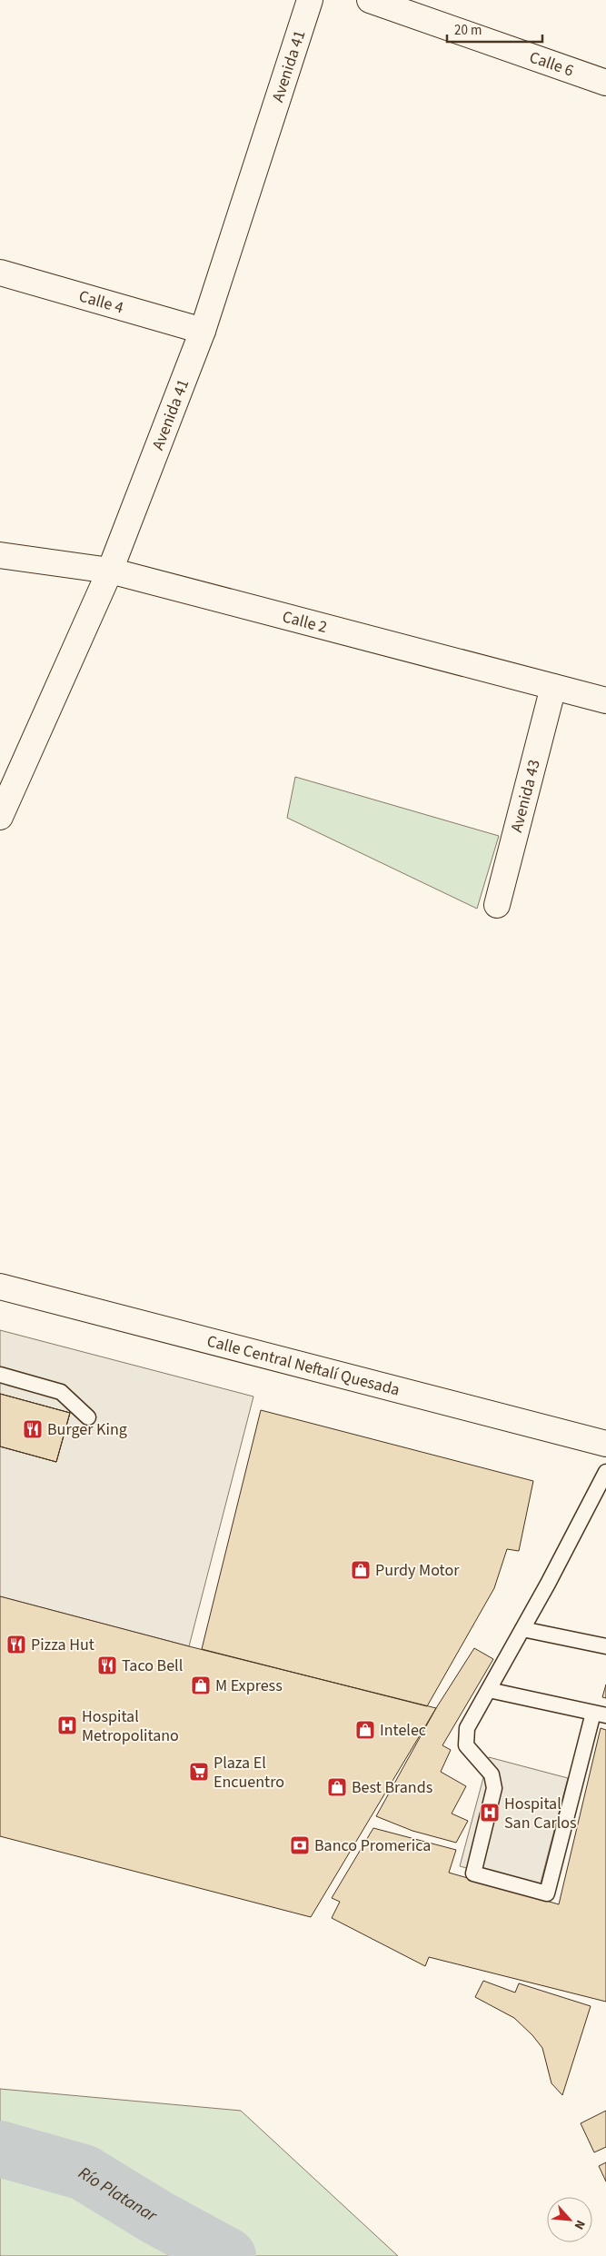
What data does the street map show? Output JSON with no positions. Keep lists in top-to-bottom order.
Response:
{
  "streets": {
    "street": [
      "Calle 6",
      "Avenida 41",
      "Calle 4",
      "Calle 2",
      "Avenida 43",
      "Calle Central Neftalí Quesada"
    ]
  },
  "crossings": [
    ["Avenida 41", "Calle 4"],
    ["Avenida 41", "Calle 2"],
    ["Calle 2", "Avenida 43"]
  ],
  "water": ["Río Platanar"],
  "places": {
    "restaurant": ["Burger King", "Pizza Hut", "Taco Bell"],
    "shop": [
      "Purdy Motor",
      "M Express",
      "Intelec",
      "Best Brands"
    ],
    "hospital": ["Hospital Metropolitano", "Hospital San Carlos"],
    "supermarket": ["Plaza El Encuentro"],
    "bank": ["Banco Promerica"]
  },
  "scale_bar": "20 m",
  "north": "bottom right"
}
